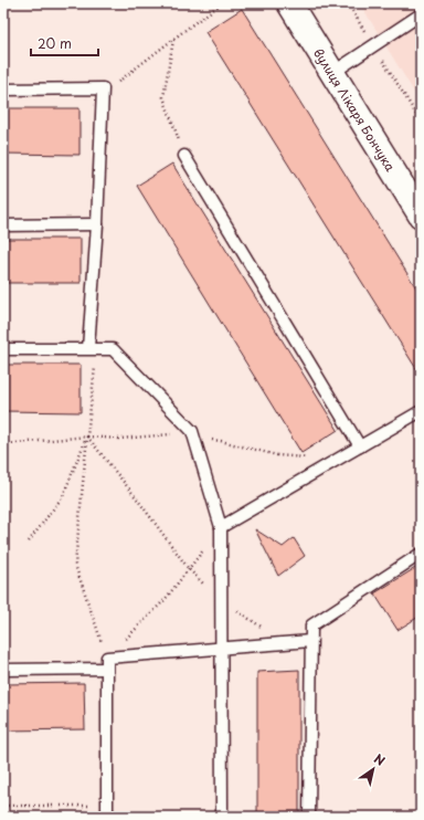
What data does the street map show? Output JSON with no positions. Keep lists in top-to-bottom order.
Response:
{
  "streets": {
    "street": ["вулиця Лікаря Бончука"]
  },
  "scale_bar": "20 m",
  "north": "top right"
}
